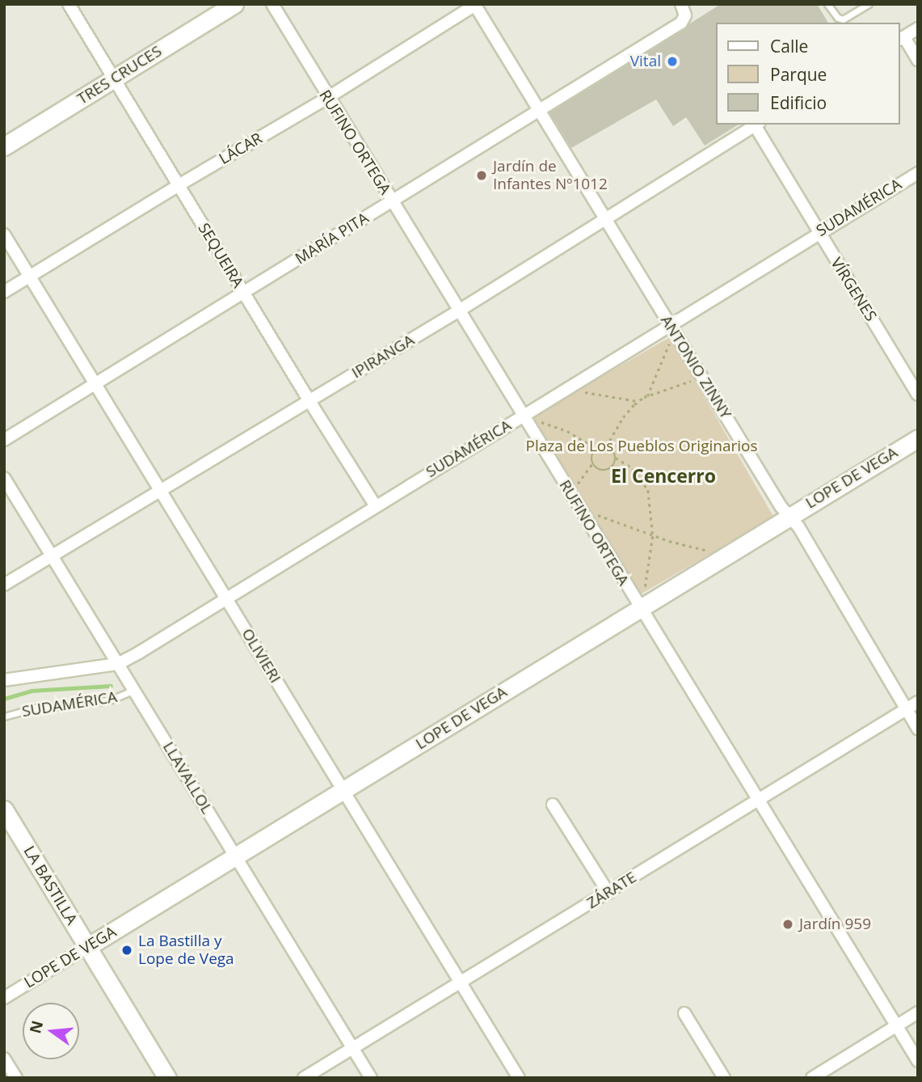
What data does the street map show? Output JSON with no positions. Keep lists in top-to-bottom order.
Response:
{
  "streets": {
    "street": [
      "TRES CRUCES",
      "RUFINO ORTEGA",
      "LÁCAR",
      "SUDAMÉRICA",
      "MARÍA PITA",
      "SEQUEIRA",
      "VÍRGENES",
      "IPIRANGA",
      "ANTONIO ZINNY",
      "LOPE DE VEGA",
      "OLIVIERI",
      "LLAVALLOL",
      "LA BASTILLA",
      "ZÁRATE"
    ]
  },
  "crossings": [
    ["TRES CRUCES", "SEQUEIRA"],
    ["RUFINO ORTEGA", "LÁCAR"],
    ["RUFINO ORTEGA", "SUDAMÉRICA"],
    ["RUFINO ORTEGA", "MARÍA PITA"],
    ["RUFINO ORTEGA", "IPIRANGA"],
    ["RUFINO ORTEGA", "LOPE DE VEGA"],
    ["RUFINO ORTEGA", "ZÁRATE"],
    ["LÁCAR", "SEQUEIRA"],
    ["LÁCAR", "ANTONIO ZINNY"],
    ["LÁCAR", "OLIVIERI"],
    ["SUDAMÉRICA", "SEQUEIRA"],
    ["SUDAMÉRICA", "VÍRGENES"],
    ["SUDAMÉRICA", "ANTONIO ZINNY"],
    ["SUDAMÉRICA", "OLIVIERI"],
    ["SUDAMÉRICA", "LLAVALLOL"],
    ["MARÍA PITA", "SEQUEIRA"],
    ["MARÍA PITA", "ANTONIO ZINNY"],
    ["MARÍA PITA", "OLIVIERI"],
    ["SEQUEIRA", "IPIRANGA"],
    ["VÍRGENES", "IPIRANGA"],
    ["IPIRANGA", "ANTONIO ZINNY"],
    ["IPIRANGA", "OLIVIERI"],
    ["IPIRANGA", "LLAVALLOL"],
    ["ANTONIO ZINNY", "LOPE DE VEGA"],
    ["ANTONIO ZINNY", "ZÁRATE"],
    ["LOPE DE VEGA", "OLIVIERI"],
    ["LOPE DE VEGA", "LLAVALLOL"],
    ["LOPE DE VEGA", "LA BASTILLA"],
    ["OLIVIERI", "ZÁRATE"],
    ["LLAVALLOL", "ZÁRATE"]
  ],
  "districts": ["El Cencerro"],
  "parks": ["Plaza de Los Pueblos Originarios"],
  "places": [
    "Vital",
    "Jardín de Infantes Nº1012",
    "Jardín 959",
    "La Bastilla y Lope de Vega"
  ],
  "legend": ["Calle", "Parque", "Edificio"],
  "north": "left"
}
